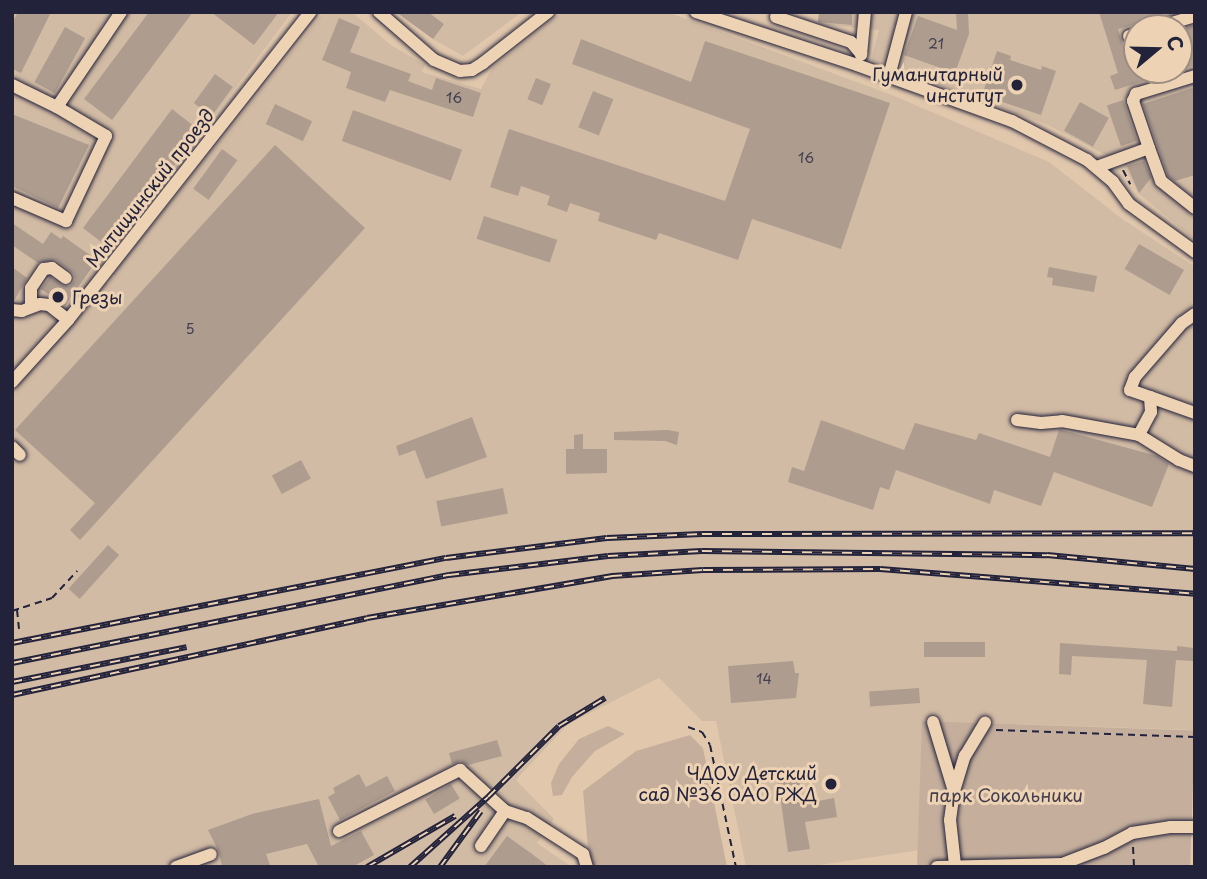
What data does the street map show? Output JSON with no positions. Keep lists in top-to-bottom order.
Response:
{
  "streets": {
    "street": ["Мытищинский проезд"]
  },
  "parks": ["парк Сокольники"],
  "places": ["Гуманитарный институт", "Грезы", "ЧДОУ Детский сад №36 ОАО РЖД"],
  "house_numbers": [
    "21",
    "16",
    "16",
    "5",
    "14"
  ],
  "north": "right"
}
